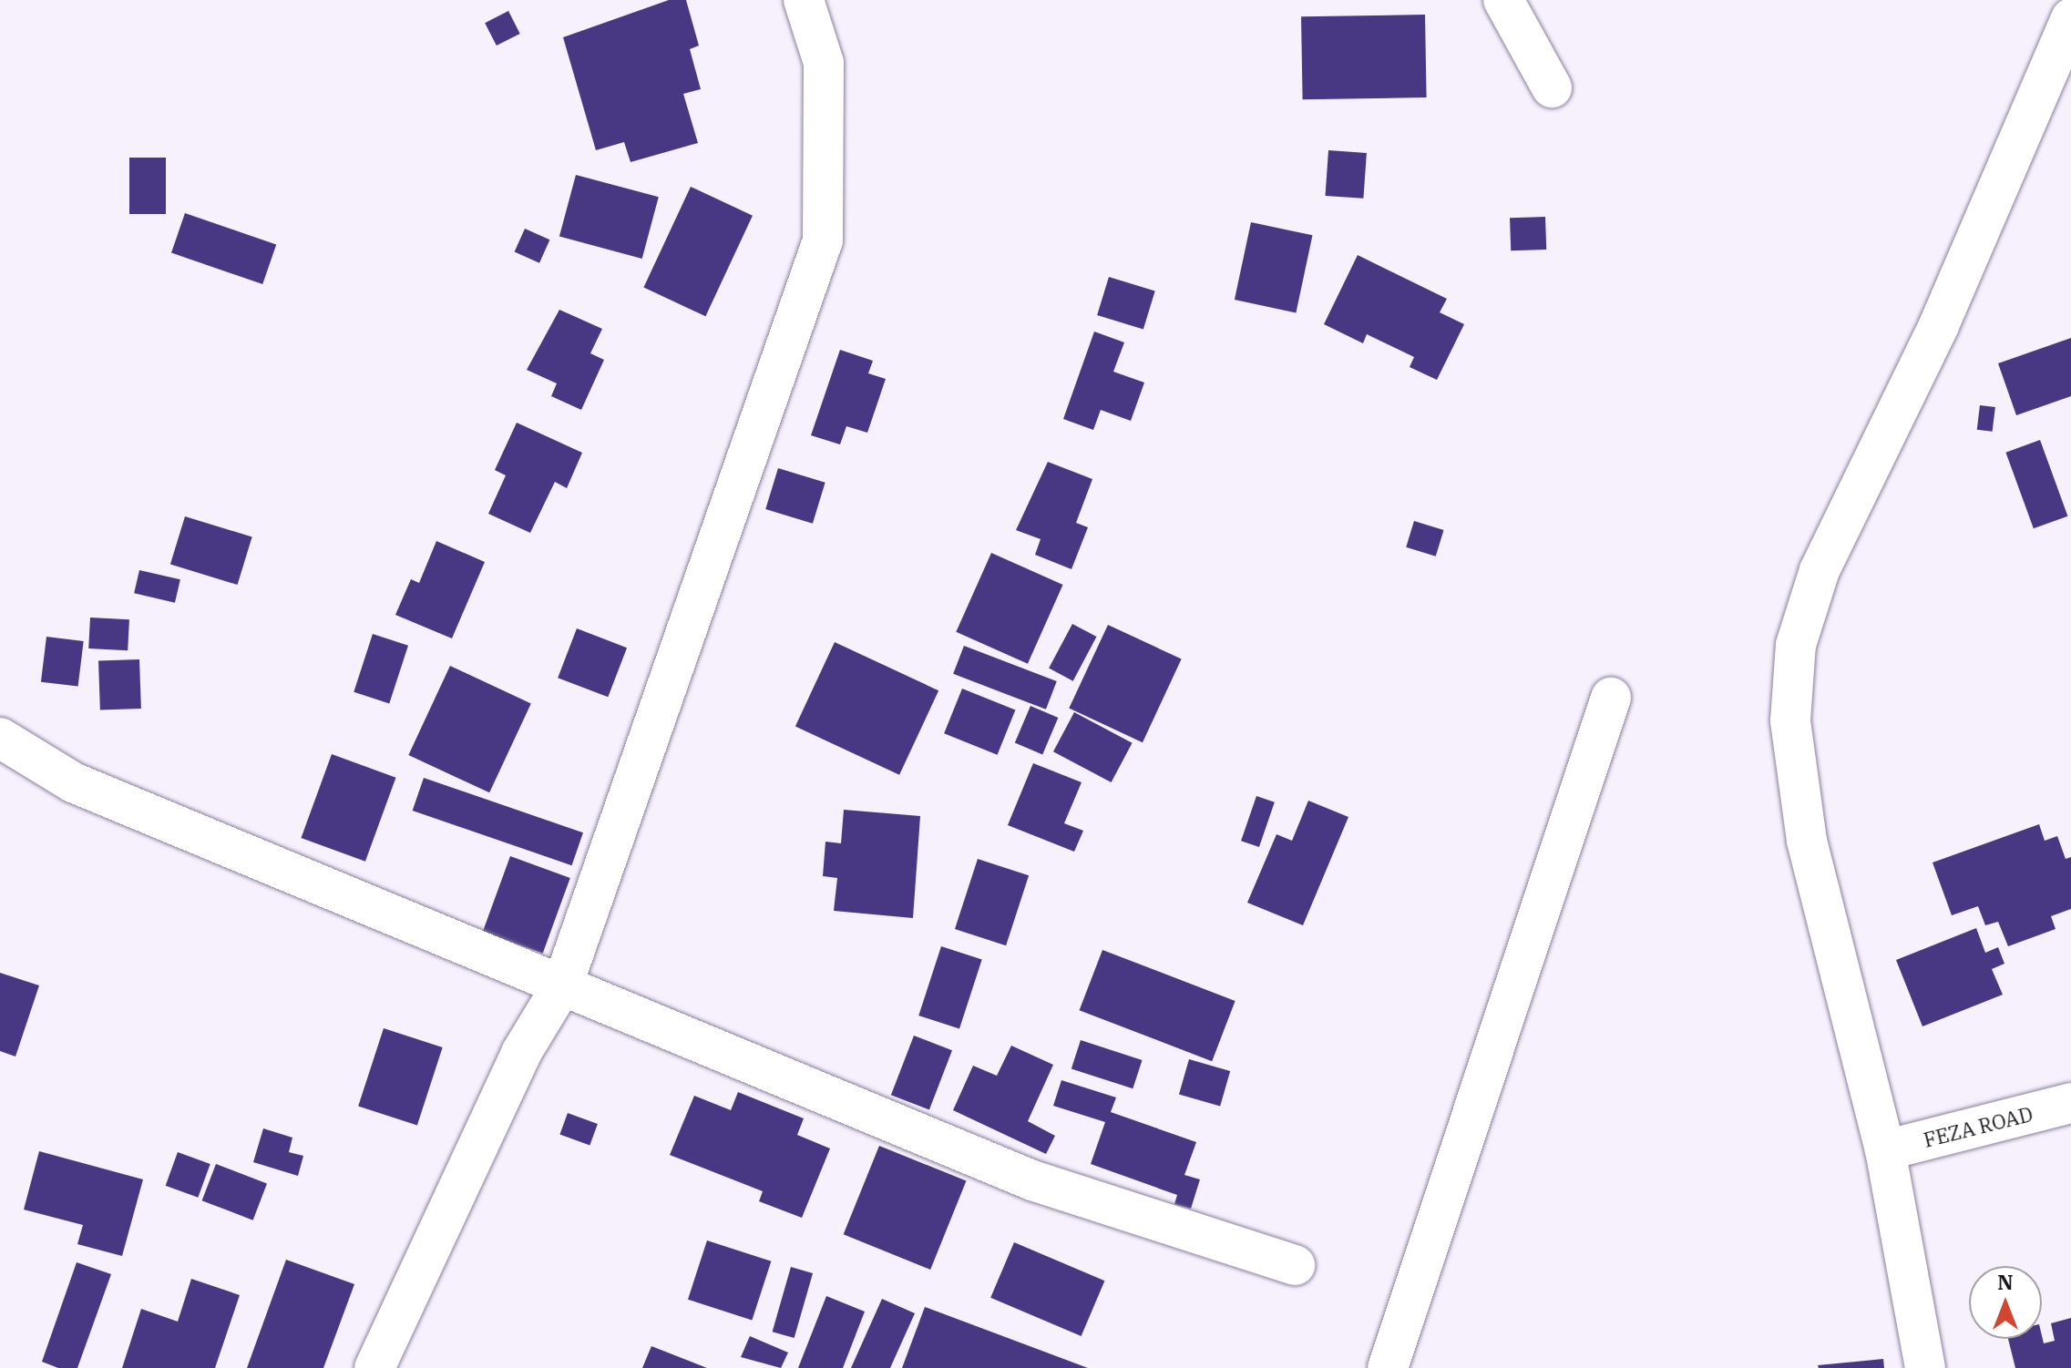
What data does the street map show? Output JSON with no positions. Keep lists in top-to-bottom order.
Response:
{
  "streets": {
    "street": ["FEZA ROAD"]
  },
  "north": "top"
}
